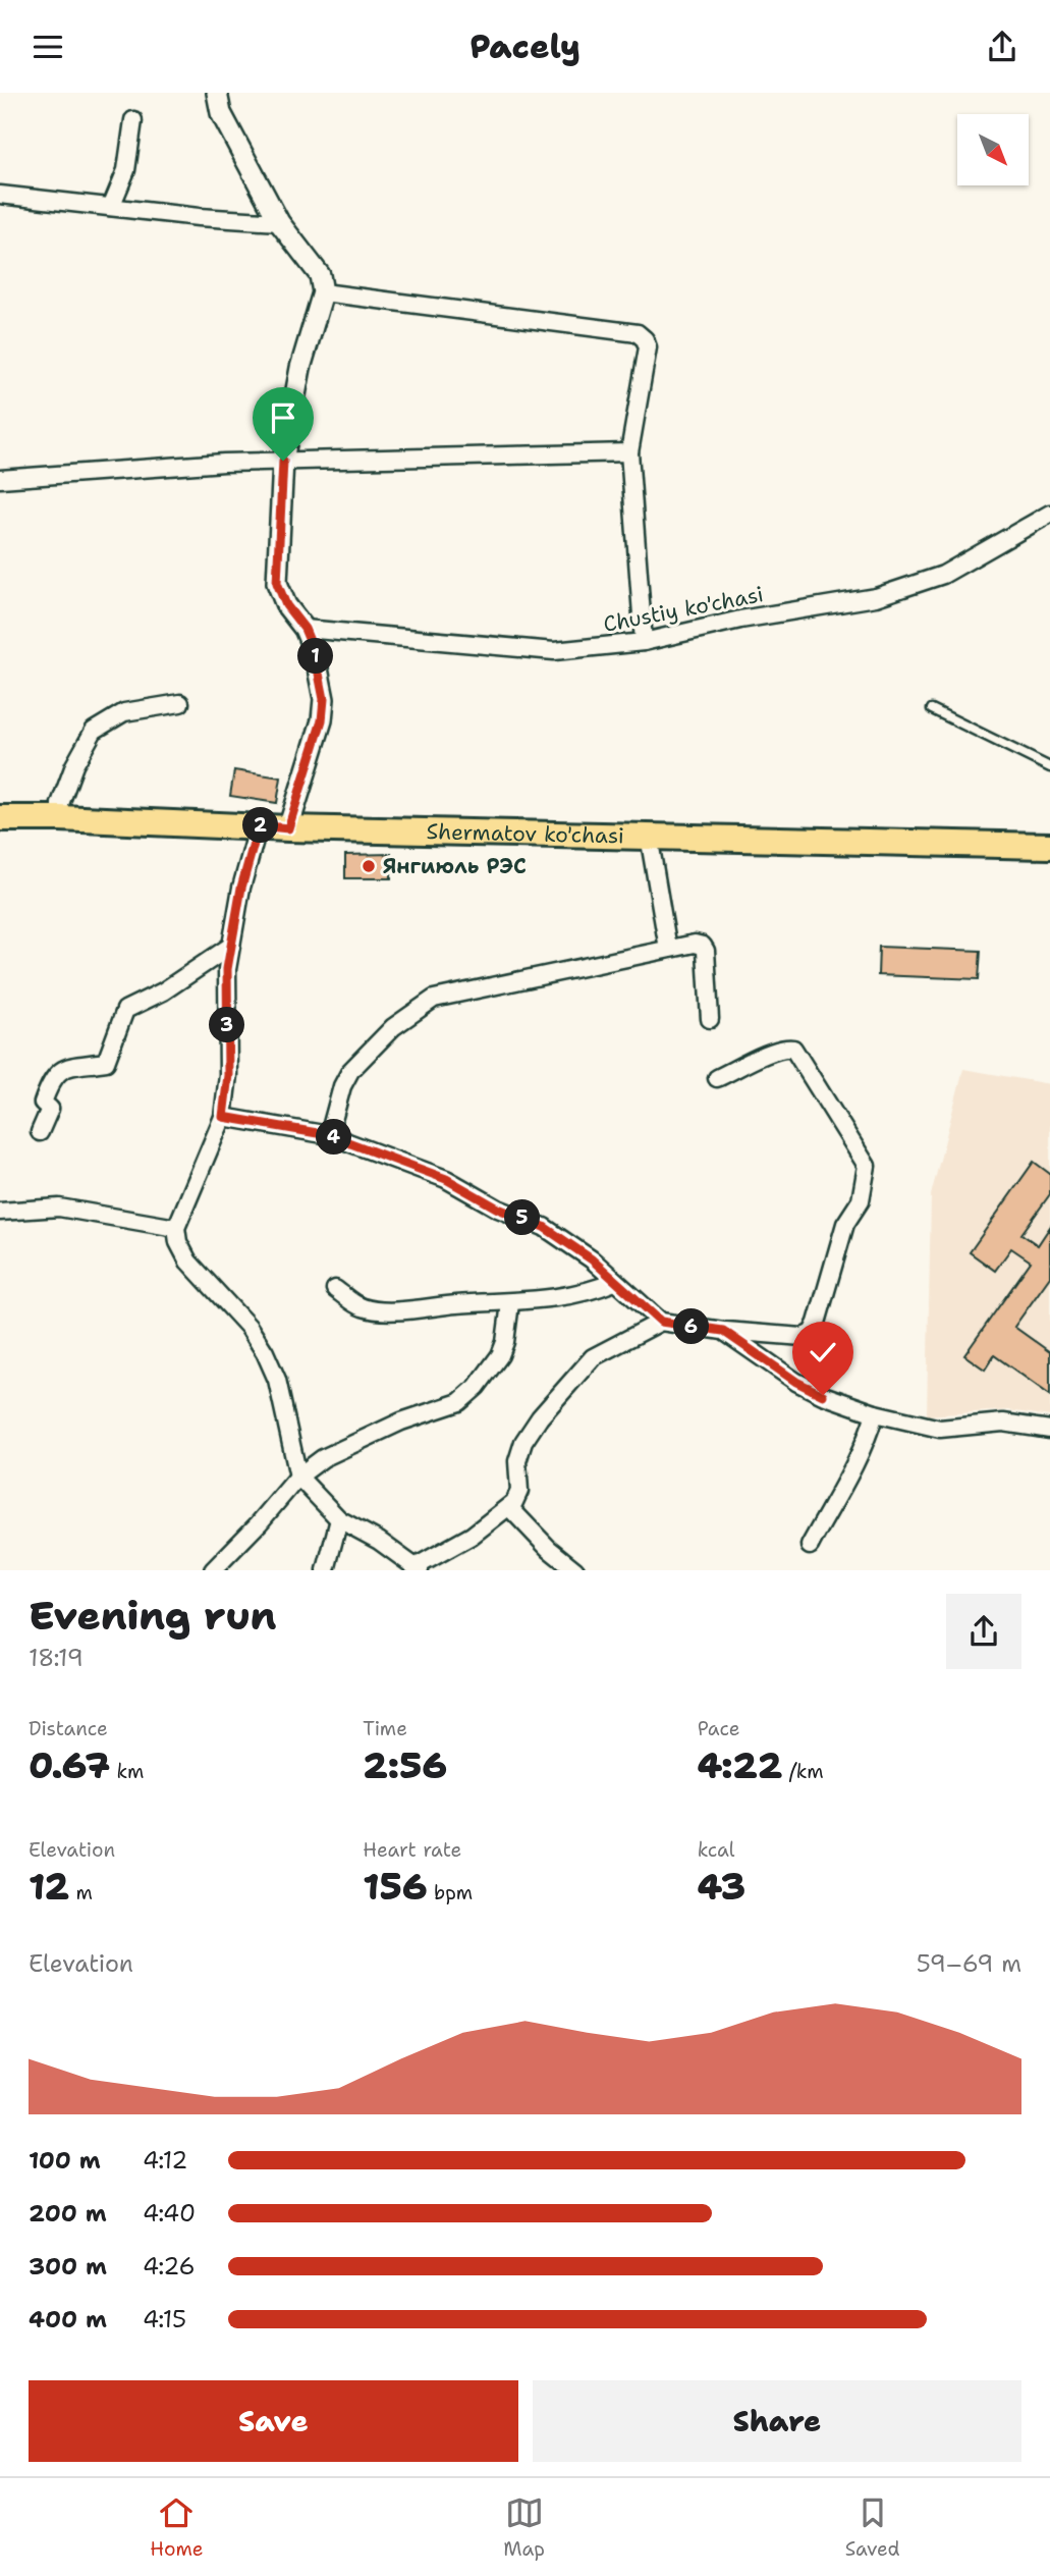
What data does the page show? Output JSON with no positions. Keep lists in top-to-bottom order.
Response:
{
  "streets": {
    "main road": ["Shermatov ko'chasi"],
    "street": ["Chustiy ko'chasi"]
  },
  "places": ["Янгиюль РЭС"],
  "north": "bottom right",
  "page": {
    "header": "Pacely",
    "pins": [
      "1",
      "2",
      "3",
      "4",
      "5",
      "6"
    ],
    "heading": ["Evening run", "18:19"],
    "stats": [
      ["Distance", "0.67 km"],
      ["Time", "2:56"],
      ["Pace", "4:22 /km"],
      ["Elevation", "12 m"],
      ["Heart rate", "156 bpm"],
      ["kcal", "43"]
    ],
    "chart": ["Elevation", "59–69 m"],
    "list": [
      {
        "name": "100 m",
        "note": "4:12"
      },
      {
        "name": "200 m",
        "note": "4:40"
      },
      {
        "name": "300 m",
        "note": "4:26"
      },
      {
        "name": "400 m",
        "note": "4:15"
      }
    ],
    "buttons": ["Save", "Share"],
    "tabs": ["Home", "Map", "Saved"]
  }
}
